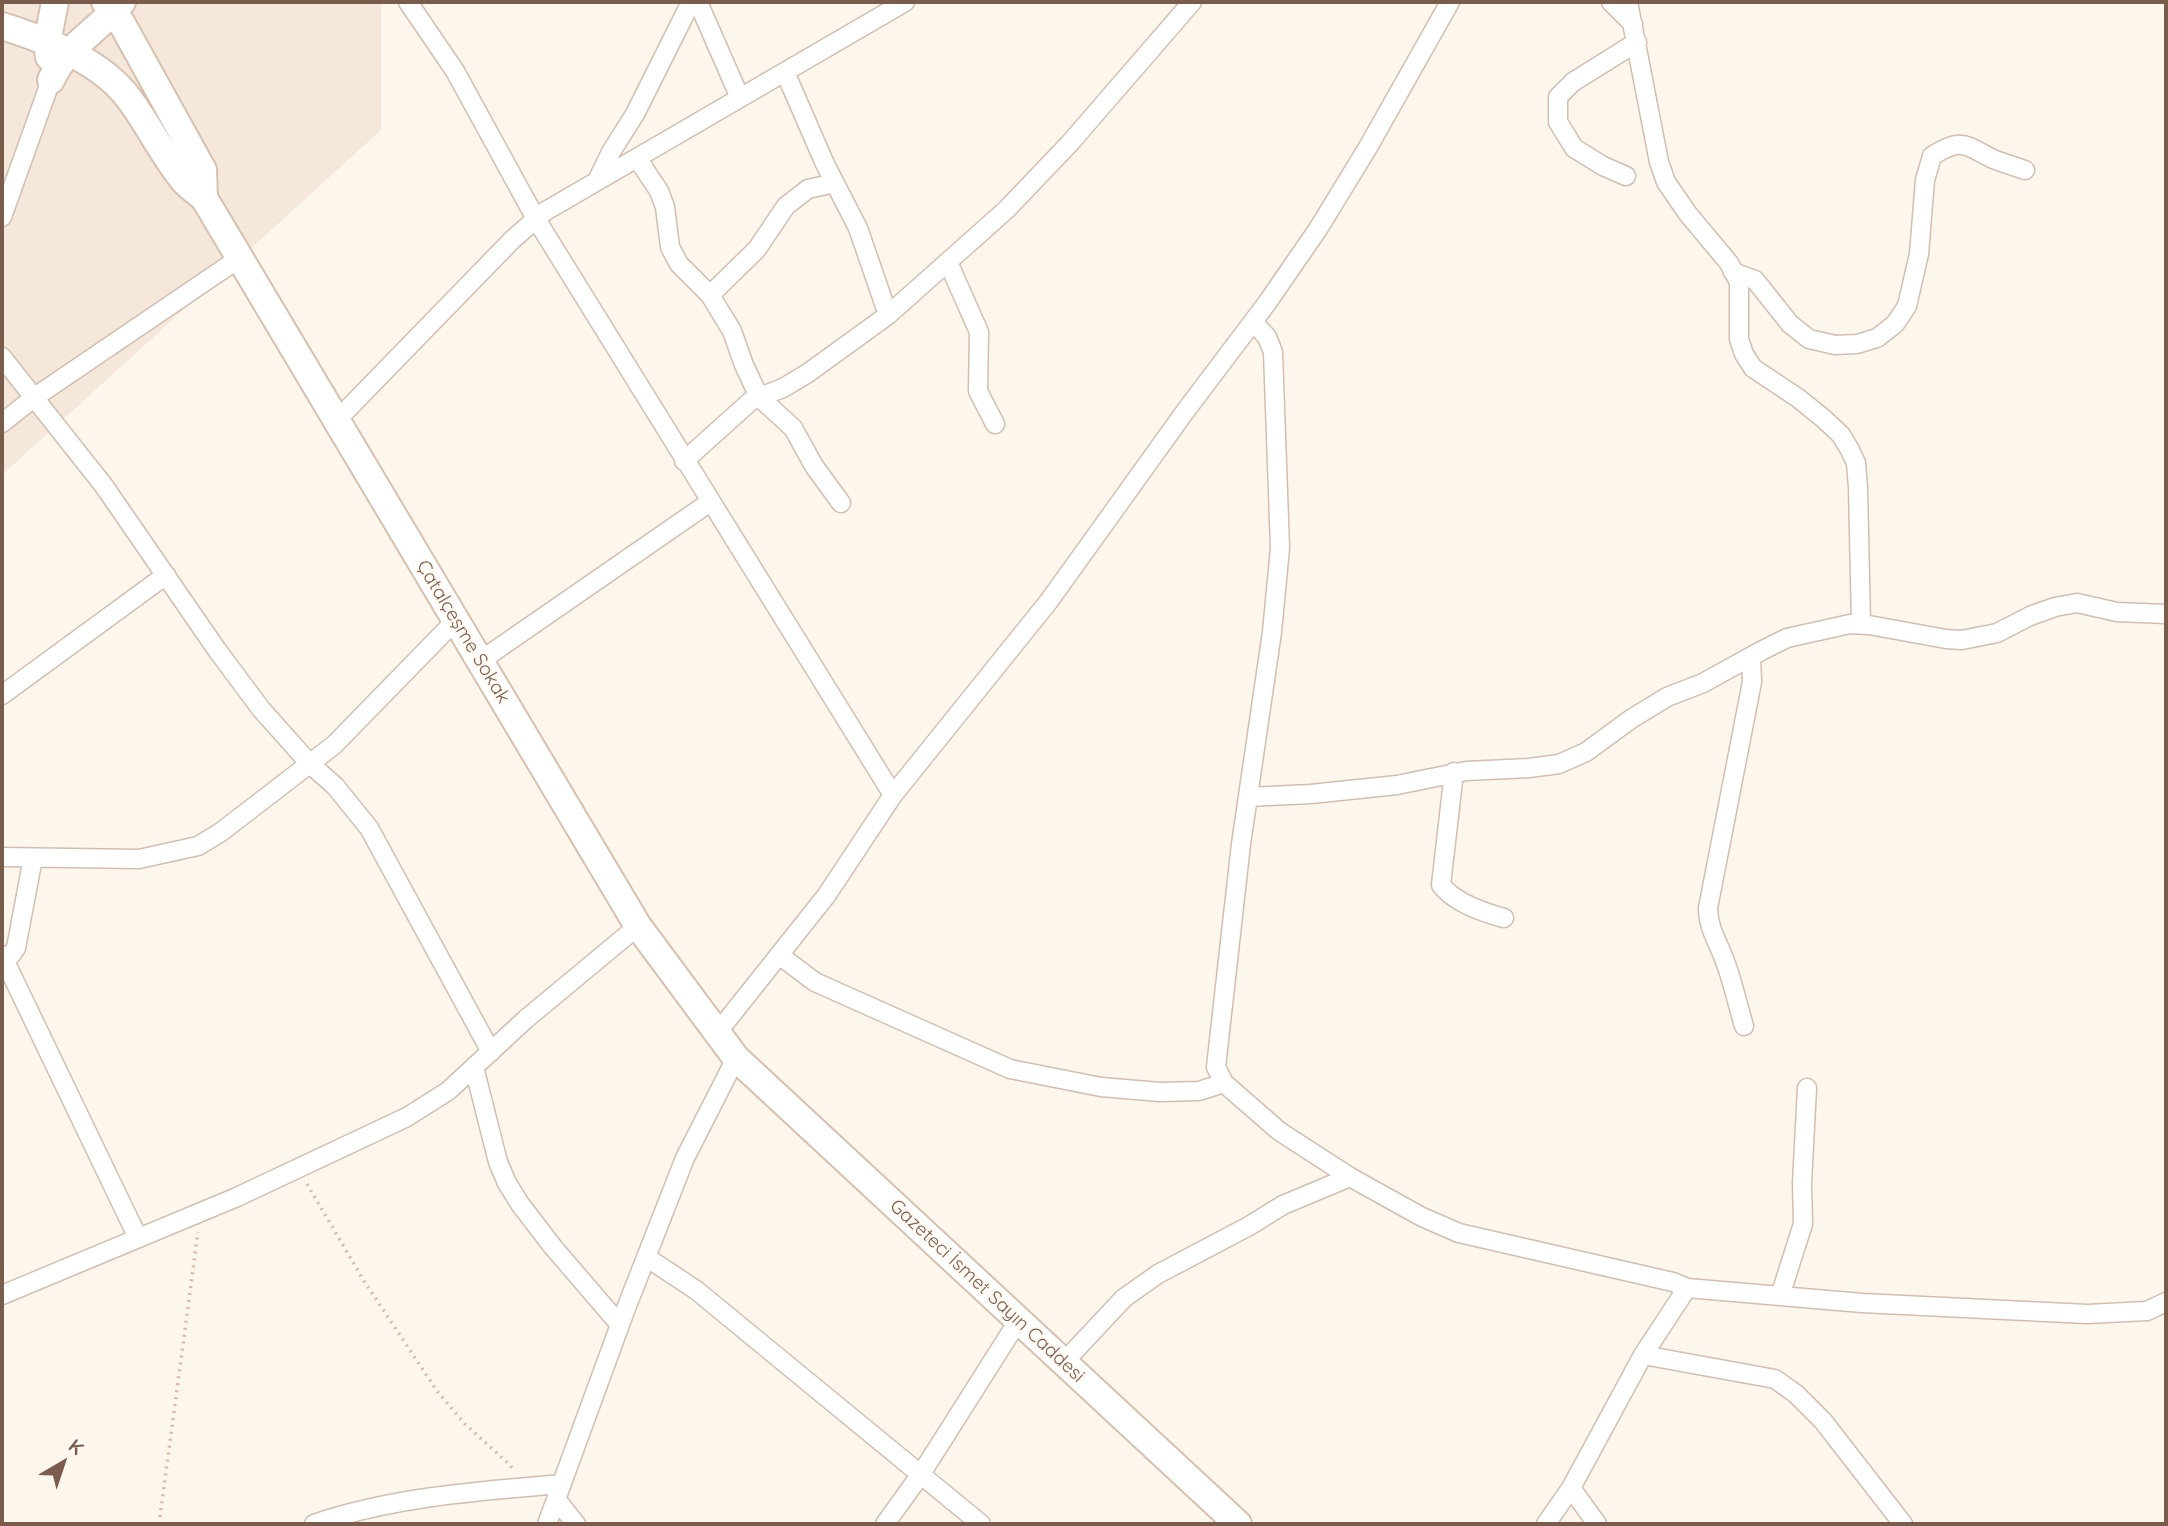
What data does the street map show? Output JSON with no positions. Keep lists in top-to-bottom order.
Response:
{
  "streets": {
    "street": ["Çatalçeşme Sokak", "Gazeteci İsmet Sayın Caddesi"]
  },
  "crossings": [
    ["Çatalçeşme Sokak", "Gazeteci İsmet Sayın Caddesi"]
  ],
  "north": "top right"
}
